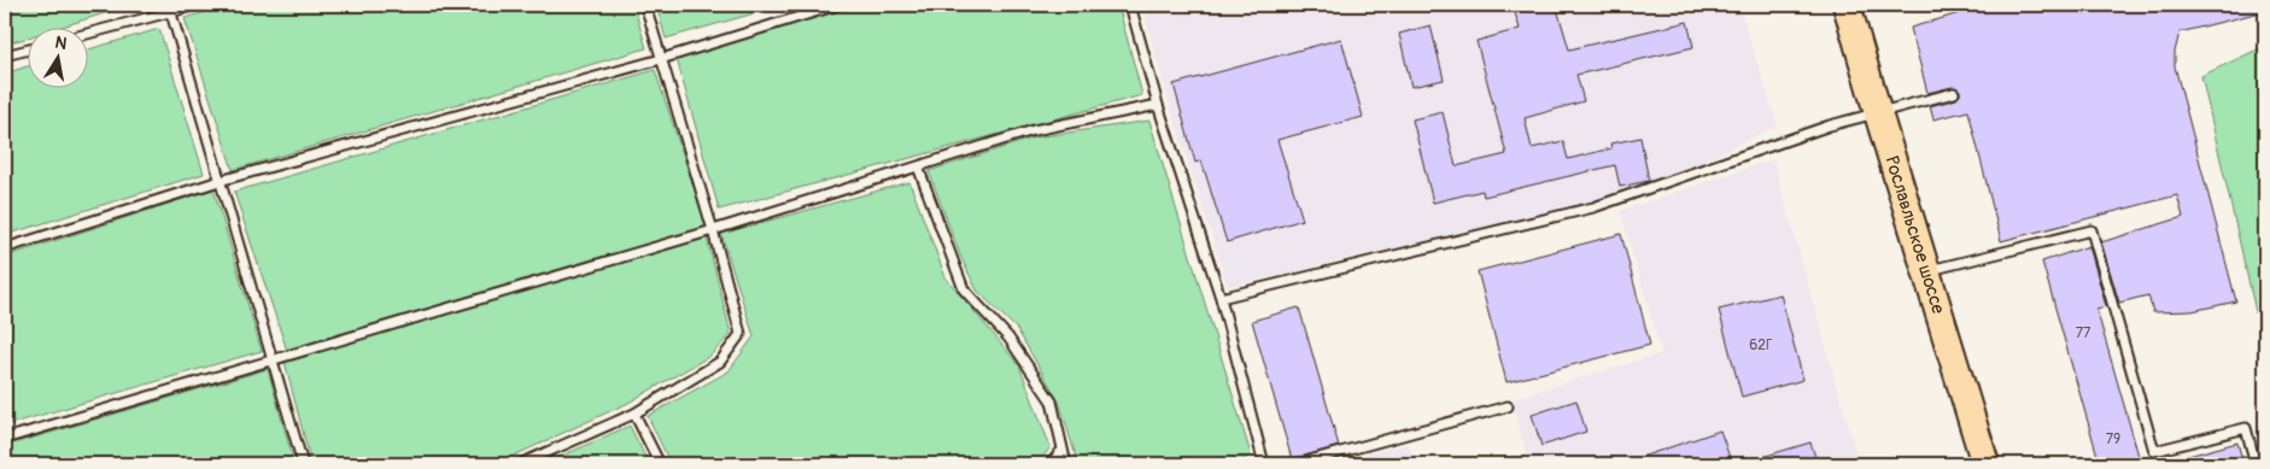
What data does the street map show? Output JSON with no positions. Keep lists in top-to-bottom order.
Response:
{
  "streets": {
    "main road": ["Рославльское шоссе"]
  },
  "house_numbers": ["77", "62Г", "79"],
  "north": "top"
}
